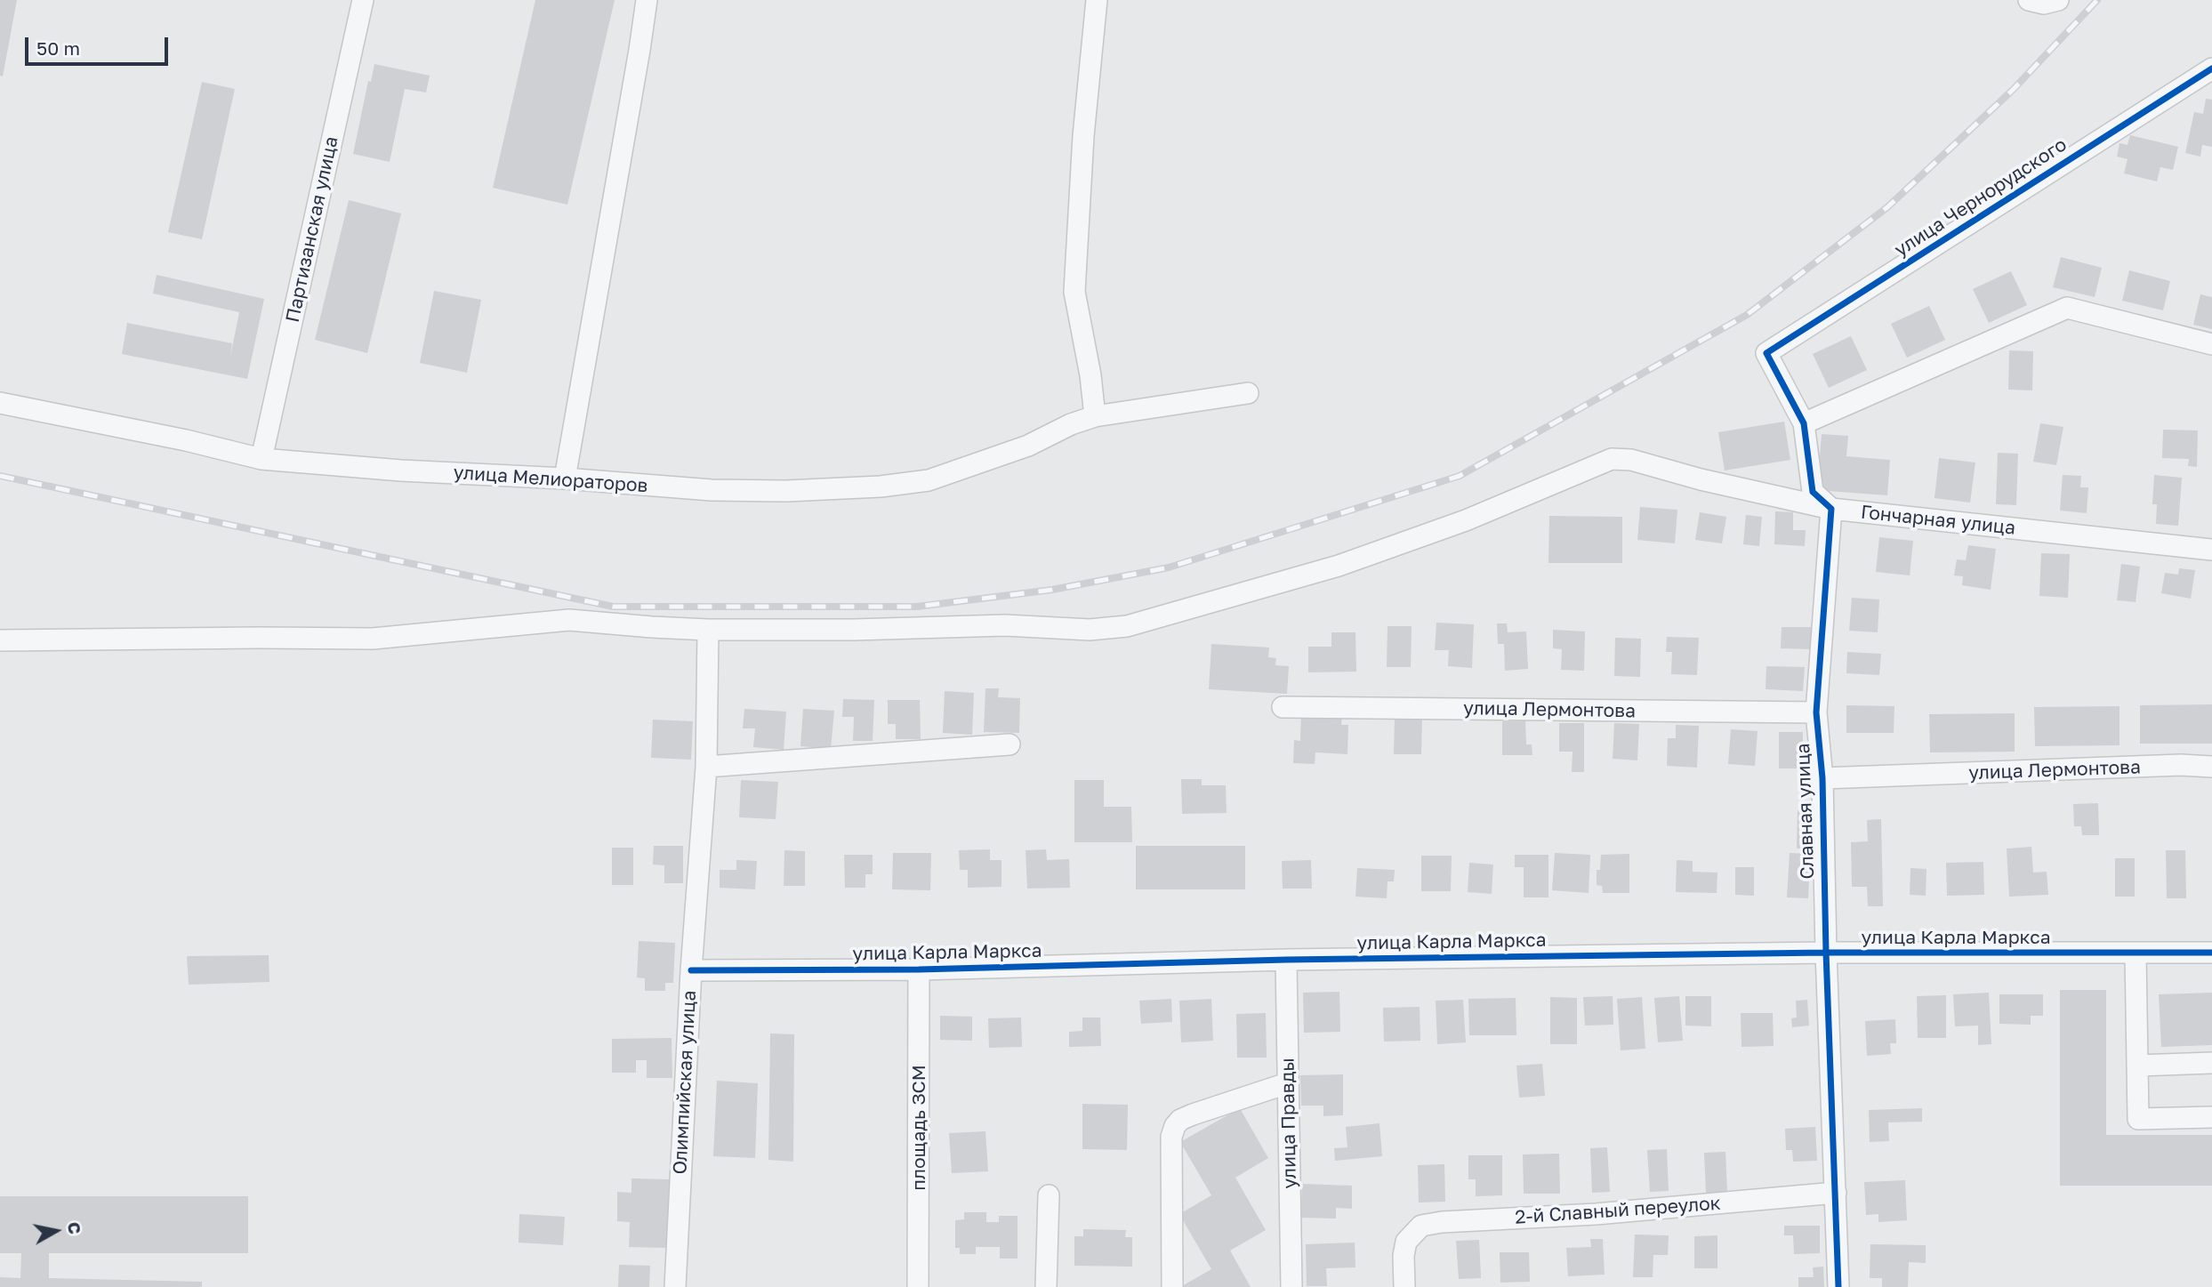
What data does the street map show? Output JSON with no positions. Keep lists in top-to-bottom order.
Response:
{
  "streets": {
    "street": [
      "улица Чернорудского",
      "Партизанская улица",
      "улица Мелиораторов",
      "Гончарная улица",
      "улица Лермонтова",
      "Славная улица",
      "улица Карла Маркса",
      "Олимпийская улица",
      "улица Правды",
      "площадь ЗСМ",
      "2-й Славный переулок"
    ]
  },
  "crossings": [
    ["Партизанская улица", "улица Мелиораторов"],
    ["Гончарная улица", "Славная улица"],
    ["Гончарная улица", "Олимпийская улица"],
    ["улица Лермонтова", "Славная улица"],
    ["Славная улица", "улица Карла Маркса"],
    ["Славная улица", "2-й Славный переулок"],
    ["улица Карла Маркса", "Олимпийская улица"],
    ["улица Карла Маркса", "улица Правды"],
    ["улица Карла Маркса", "площадь ЗСМ"]
  ],
  "scale_bar": "50 m",
  "north": "right"
}
